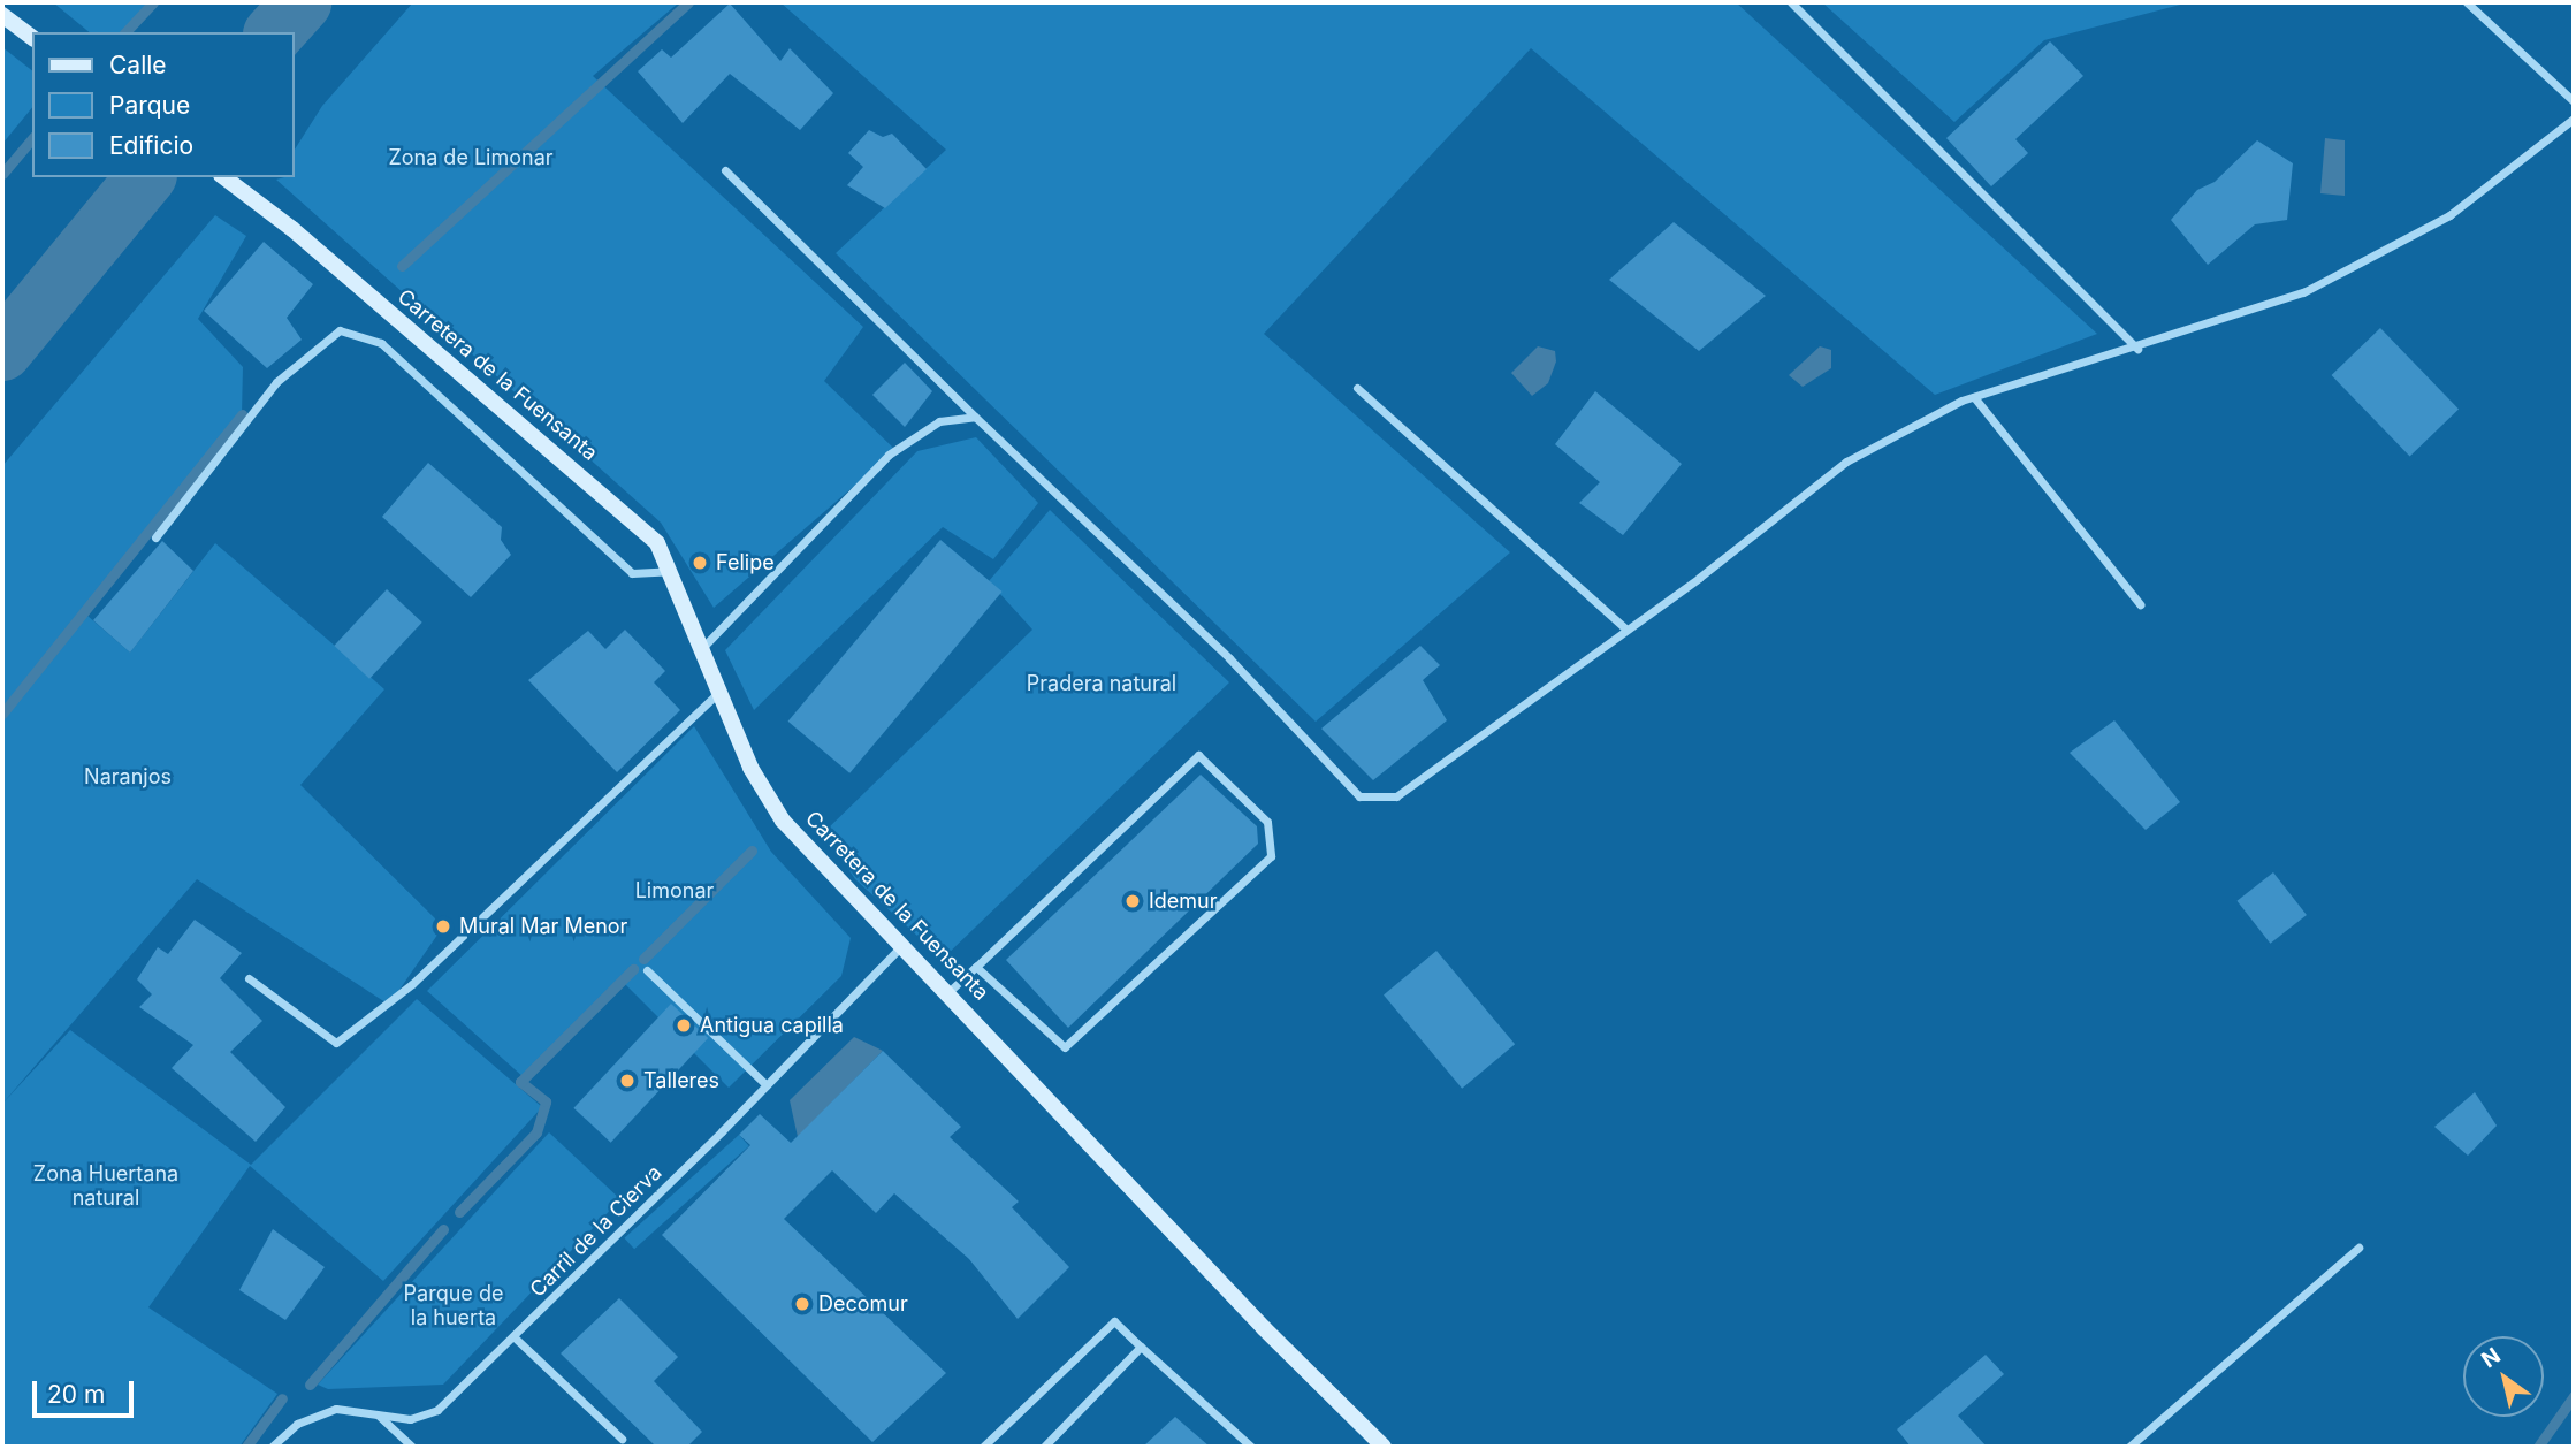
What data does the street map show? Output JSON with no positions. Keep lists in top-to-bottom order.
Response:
{
  "streets": {
    "main road": ["Carretera de la Fuensanta"],
    "street": ["Carril de la Cierva"]
  },
  "crossings": [
    ["Carretera de la Fuensanta", "Carril de la Cierva"]
  ],
  "parks": [
    "Zona de Limonar",
    "Pradera natural",
    "Naranjos",
    "Limonar",
    "Zona Huertana natural",
    "Parque de la huerta"
  ],
  "places": [
    "Felipe",
    "Idemur",
    "Mural Mar Menor",
    "Antigua capilla",
    "Talleres",
    "Decomur"
  ],
  "legend": ["Calle", "Parque", "Edificio"],
  "scale_bar": "20 m",
  "north": "top left"
}
